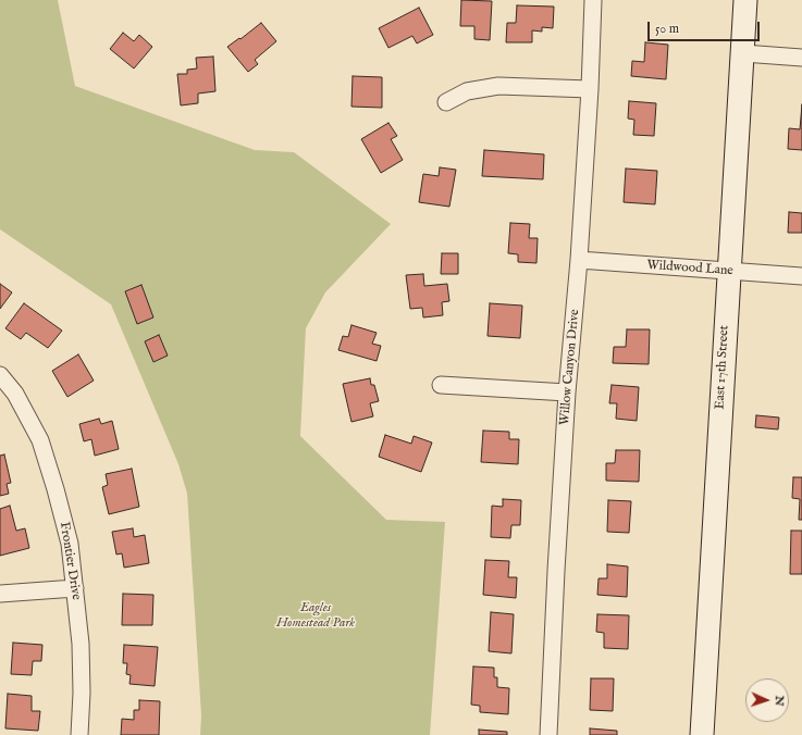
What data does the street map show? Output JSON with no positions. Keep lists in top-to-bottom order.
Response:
{
  "streets": {
    "main road": ["East 17th Street"],
    "street": ["Wildwood Lane", "Willow Canyon Drive", "Frontier Drive"]
  },
  "crossings": [
    ["Wildwood Lane", "Willow Canyon Drive"],
    ["Wildwood Lane", "East 17th Street"]
  ],
  "parks": ["Eagles Homestead Park"],
  "scale_bar": "50 m",
  "north": "right"
}
